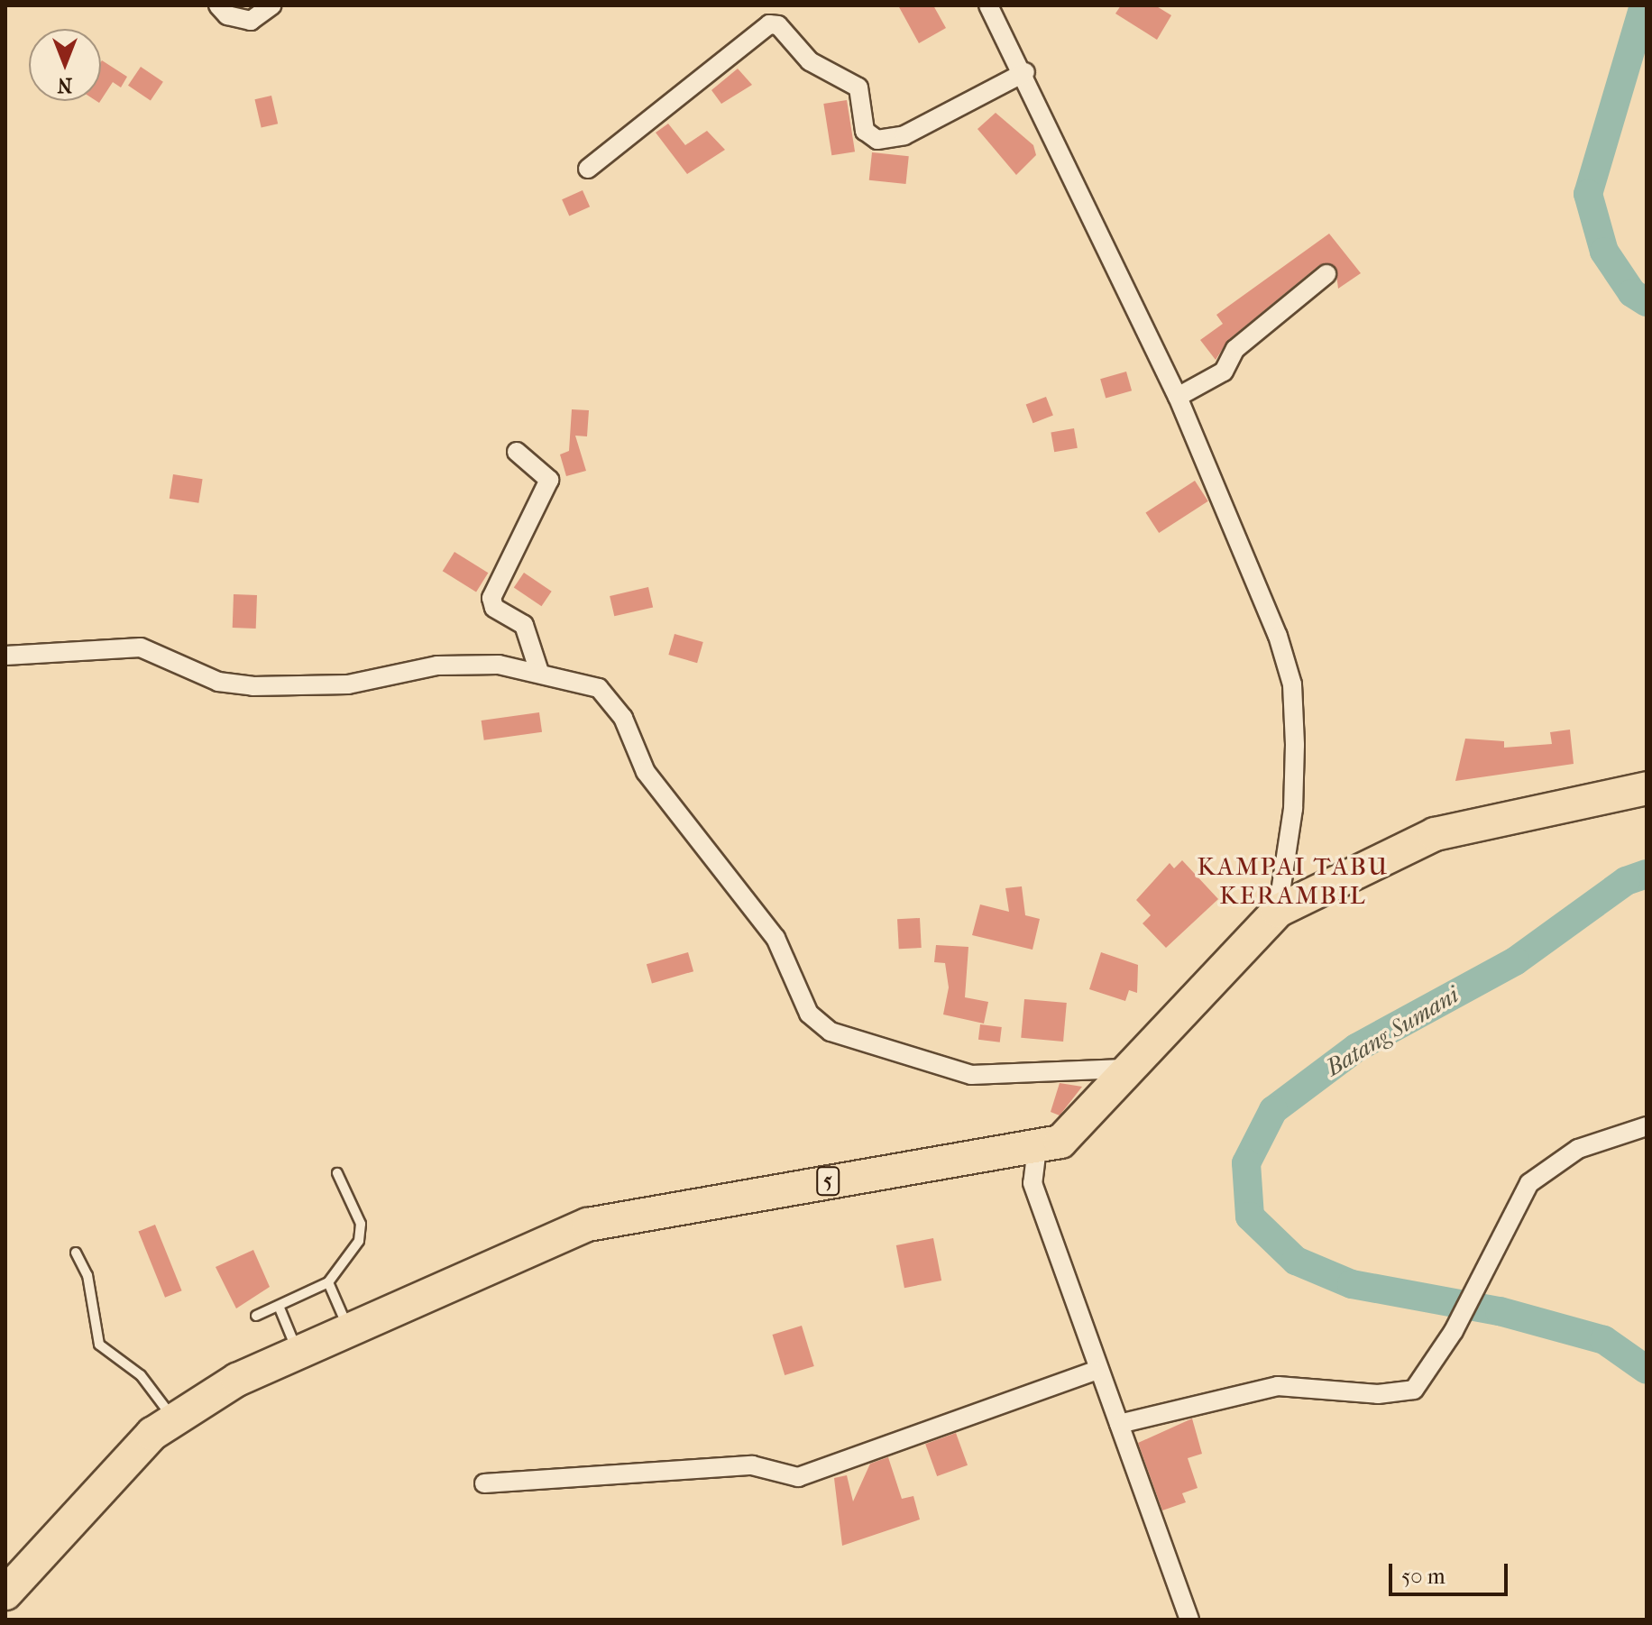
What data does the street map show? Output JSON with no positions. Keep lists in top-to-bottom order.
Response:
{
  "streets": {
    "highway": ["5"]
  },
  "districts": ["KAMPAI TABU KERAMBIL"],
  "water": ["Batang Sumani"],
  "scale_bar": "50 m",
  "north": "bottom"
}
